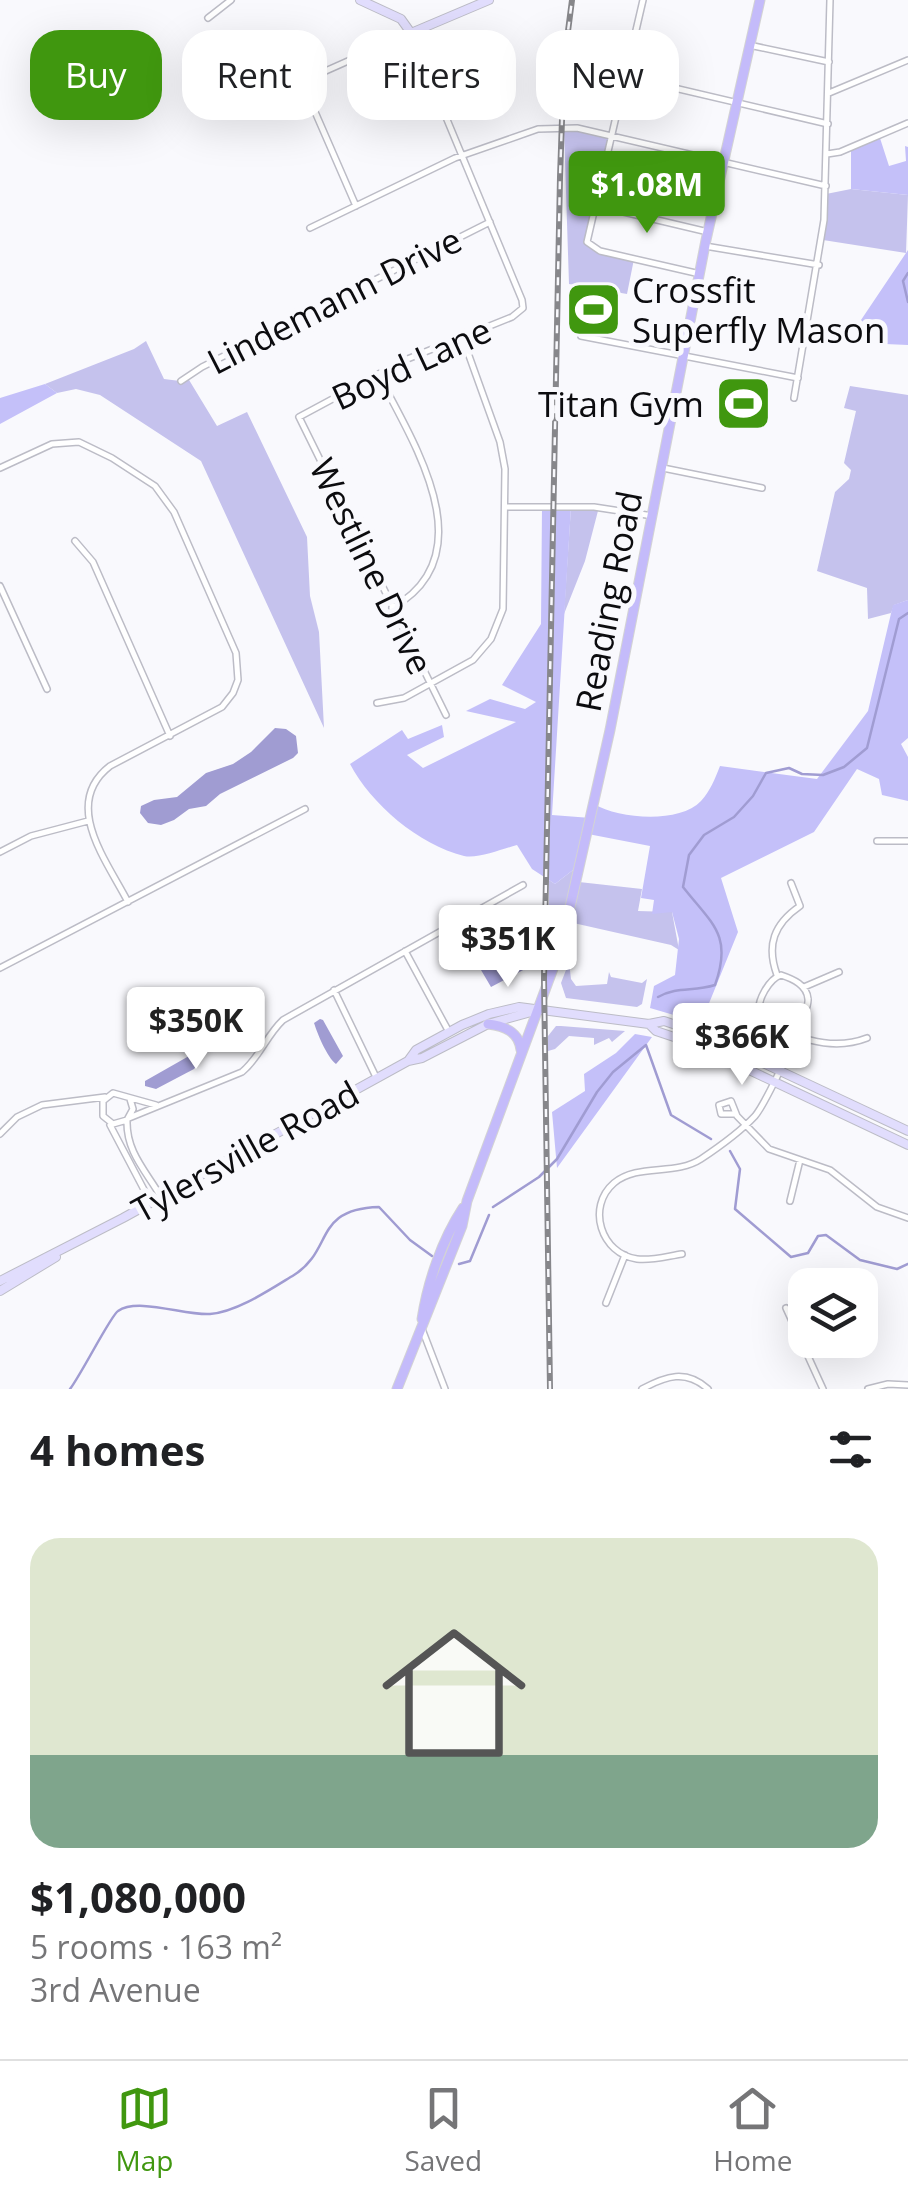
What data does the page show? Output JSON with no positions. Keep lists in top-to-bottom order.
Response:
{
  "streets": {
    "main road": ["Reading Road", "Tylersville Road"],
    "street": ["Lindemann Drive", "Boyd Lane", "Westline Drive"]
  },
  "crossings": [
    ["Lindemann Drive", "Boyd Lane"],
    ["Boyd Lane", "Westline Drive"],
    ["Reading Road", "Tylersville Road"]
  ],
  "places": {
    "sports": ["Crossfit Superfly Mason", "Titan Gym"]
  },
  "page": {
    "chip": [
      "Buy",
      "Rent",
      "Filters",
      "New"
    ],
    "price": [
      "$1.08M",
      "$351K",
      "$350K",
      "$366K"
    ],
    "heading": "4 homes",
    "list": [
      {
        "name": "$1,080,000",
        "note": "5 rooms · 163 m² · 3rd Avenue"
      }
    ],
    "tabs": ["Map", "Saved", "Home"]
  }
}
